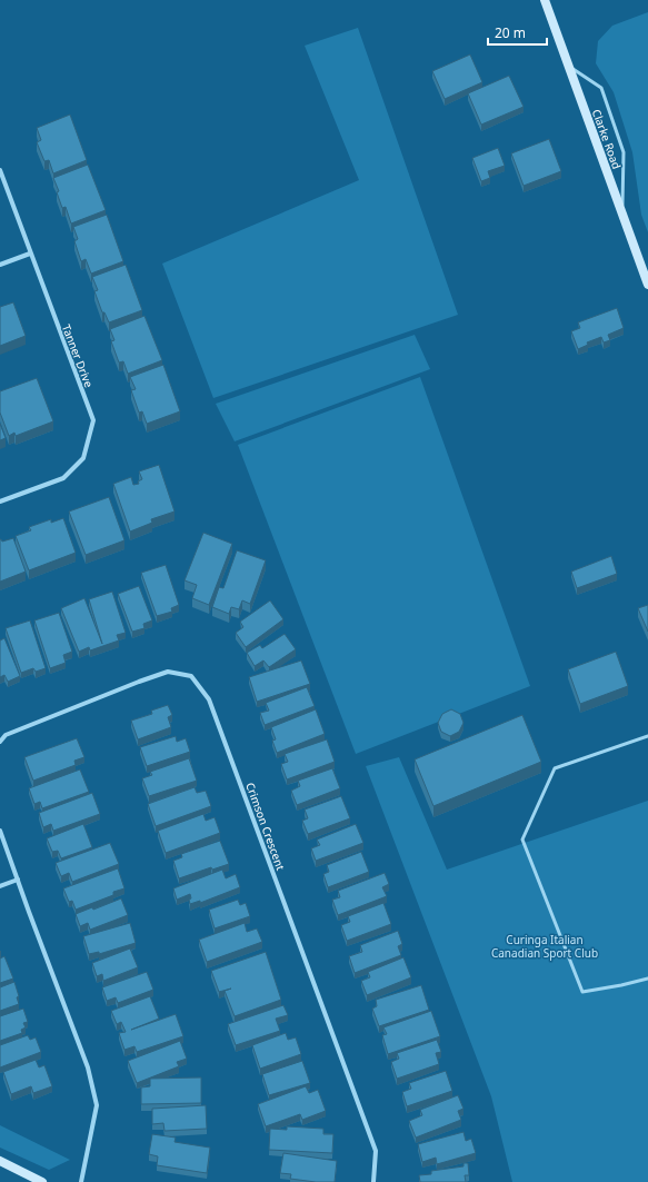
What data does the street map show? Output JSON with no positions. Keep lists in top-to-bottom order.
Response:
{
  "streets": {
    "main road": ["Clarke Road"],
    "street": ["Tanner Drive", "Crimson Crescent"]
  },
  "parks": ["Curinga Italian Canadian Sport Club"],
  "scale_bar": "20 m"
}
